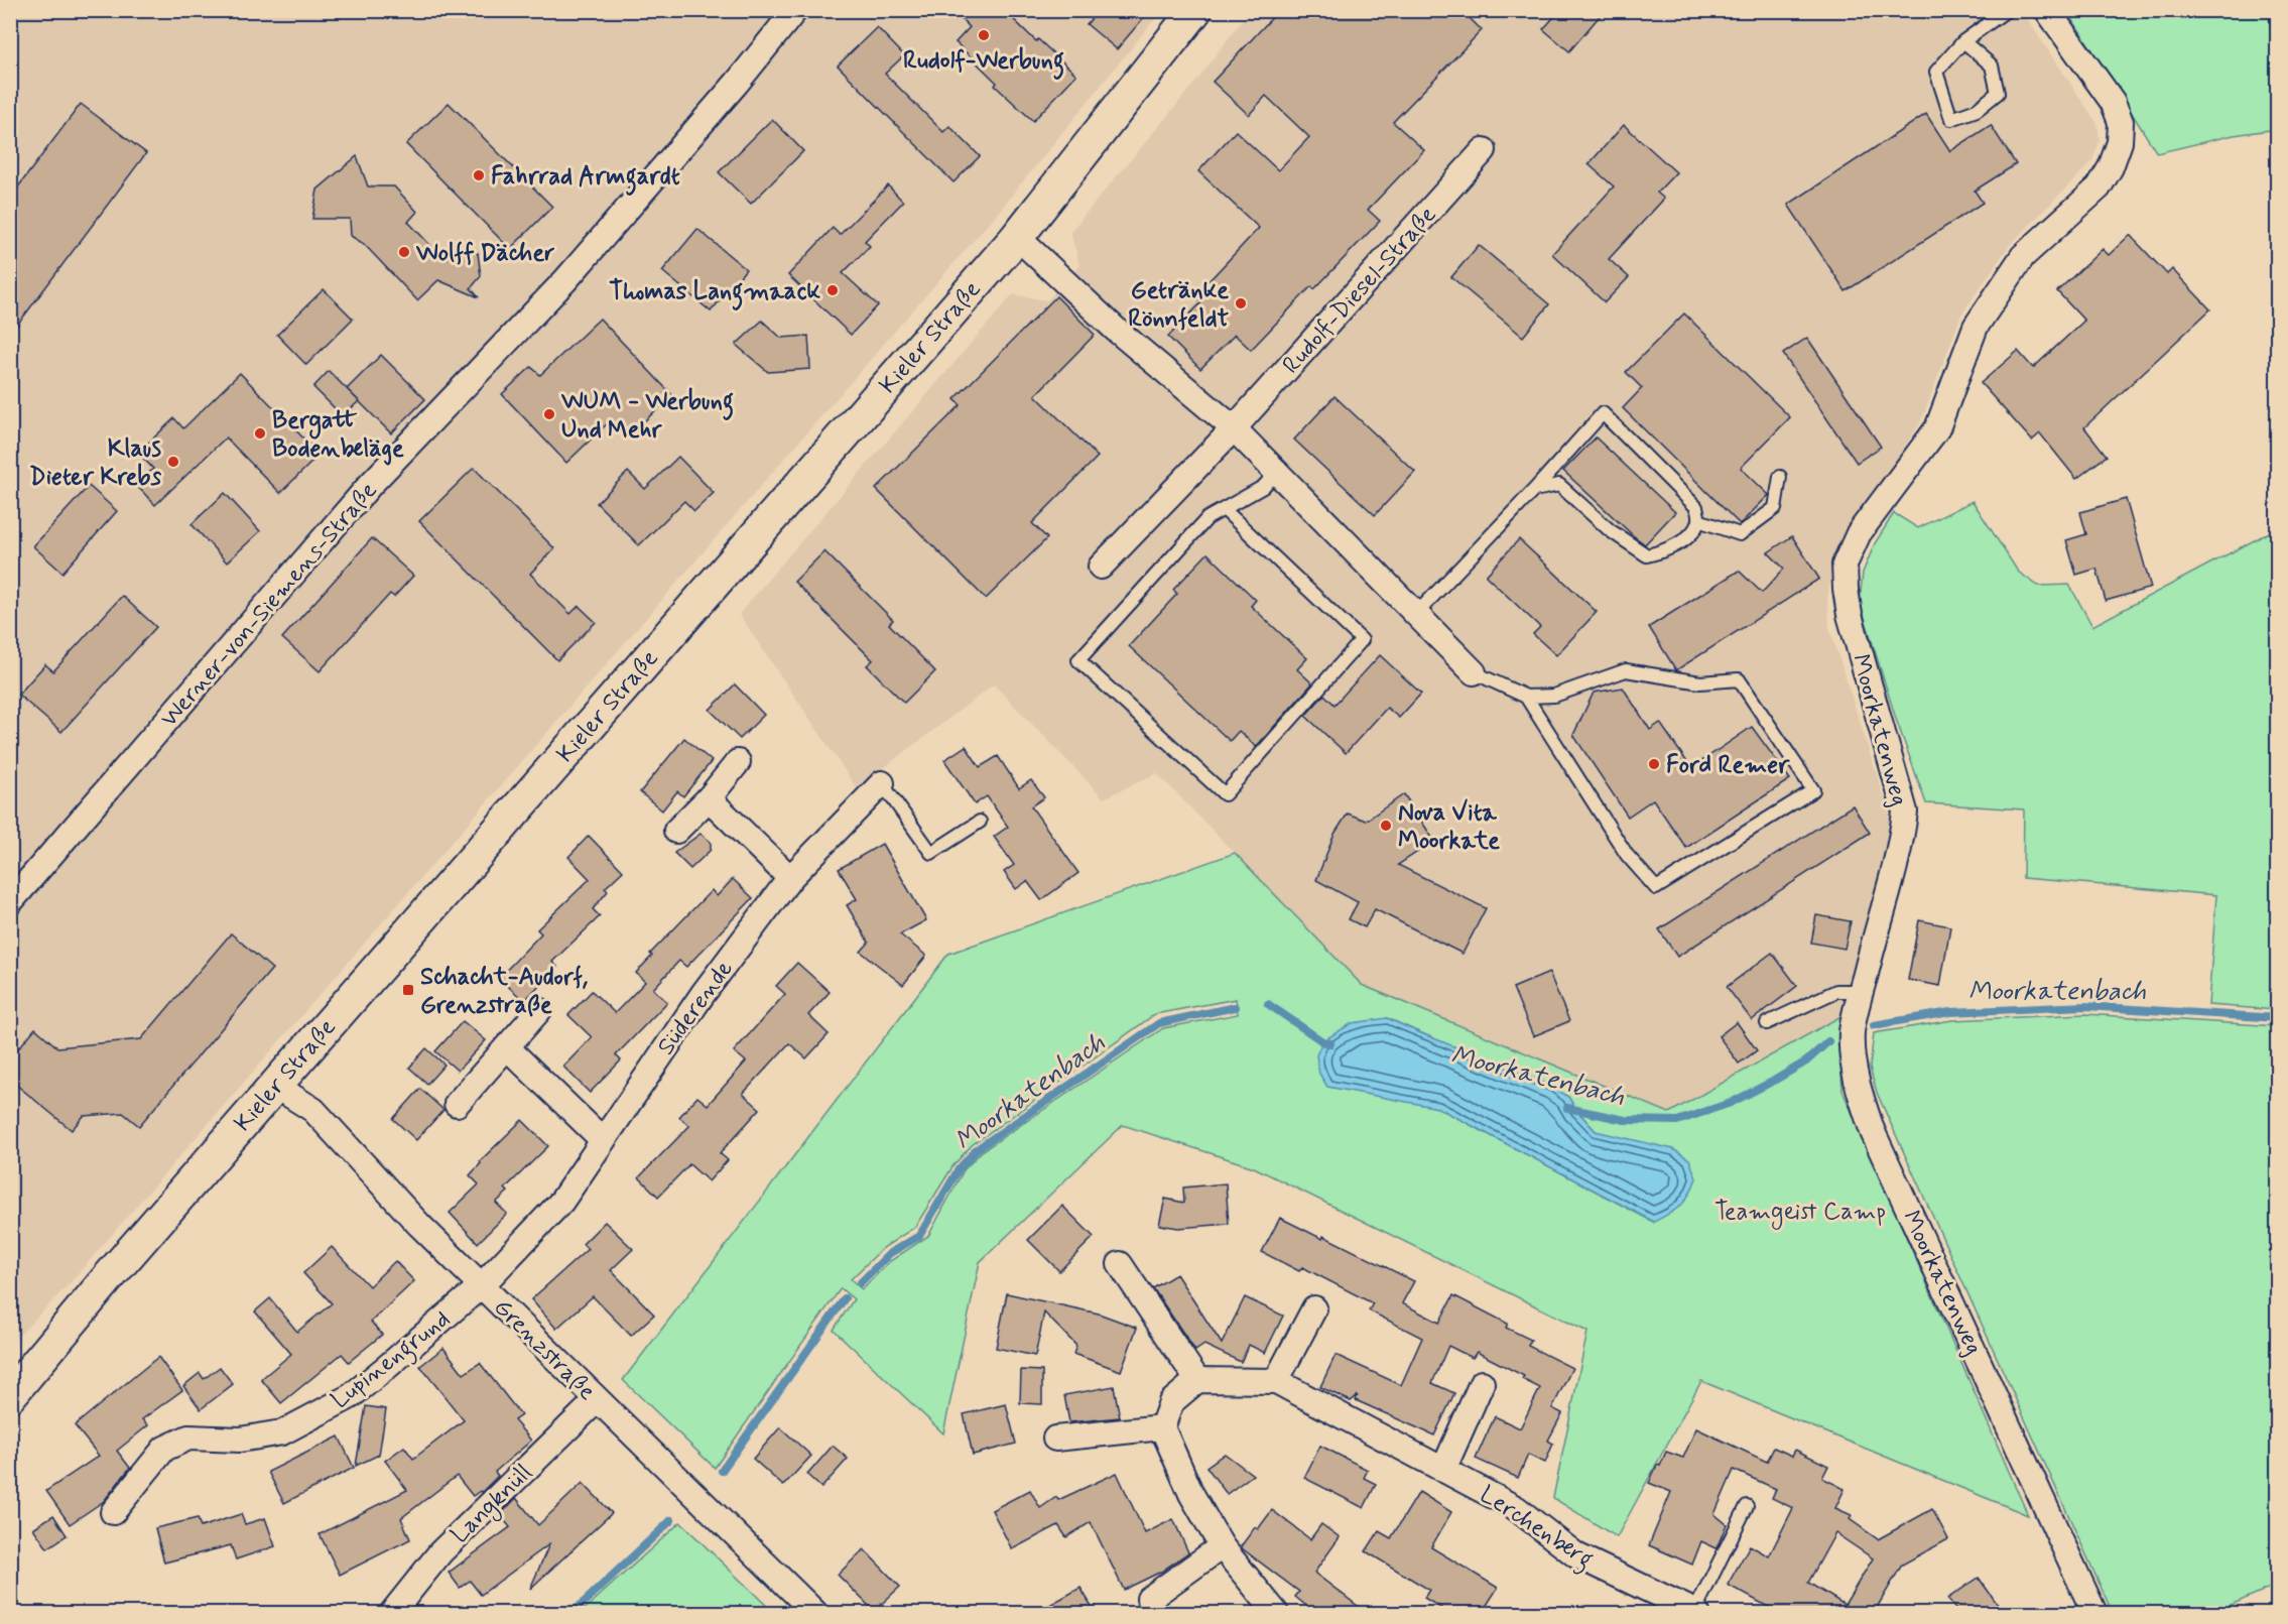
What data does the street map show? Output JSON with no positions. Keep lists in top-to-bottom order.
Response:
{
  "streets": {
    "street": [
      "Rudolf-Diesel-Straße",
      "Kieler Straße",
      "Werner-von-Siemens-Straße",
      "Moorkatenweg",
      "Süderende",
      "Grenzstraße",
      "Lupinengrund",
      "Langknüll",
      "Lerchenberg"
    ]
  },
  "crossings": [
    ["Kieler Straße", "Grenzstraße"],
    ["Süderende", "Grenzstraße"],
    ["Süderende", "Lupinengrund"],
    ["Grenzstraße", "Lupinengrund"],
    ["Grenzstraße", "Langknüll"]
  ],
  "water": ["Moorkatenbach"],
  "parks": ["Teamgeist Camp"],
  "places": {
    "other": [
      "Rudolf-Werbung",
      "Fahrrad Armgardt",
      "Wolff Dächer",
      "Thomas Langmaack",
      "Getränke Rönnfeldt",
      "WUM - Werbung Und Mehr",
      "Bergatt Bodenbeläge",
      "Klaus Dieter Krebs",
      "Ford Remer",
      "Nova Vita Moorkate"
    ],
    "transit": ["Schacht-Audorf, Grenzstraße"]
  }
}
